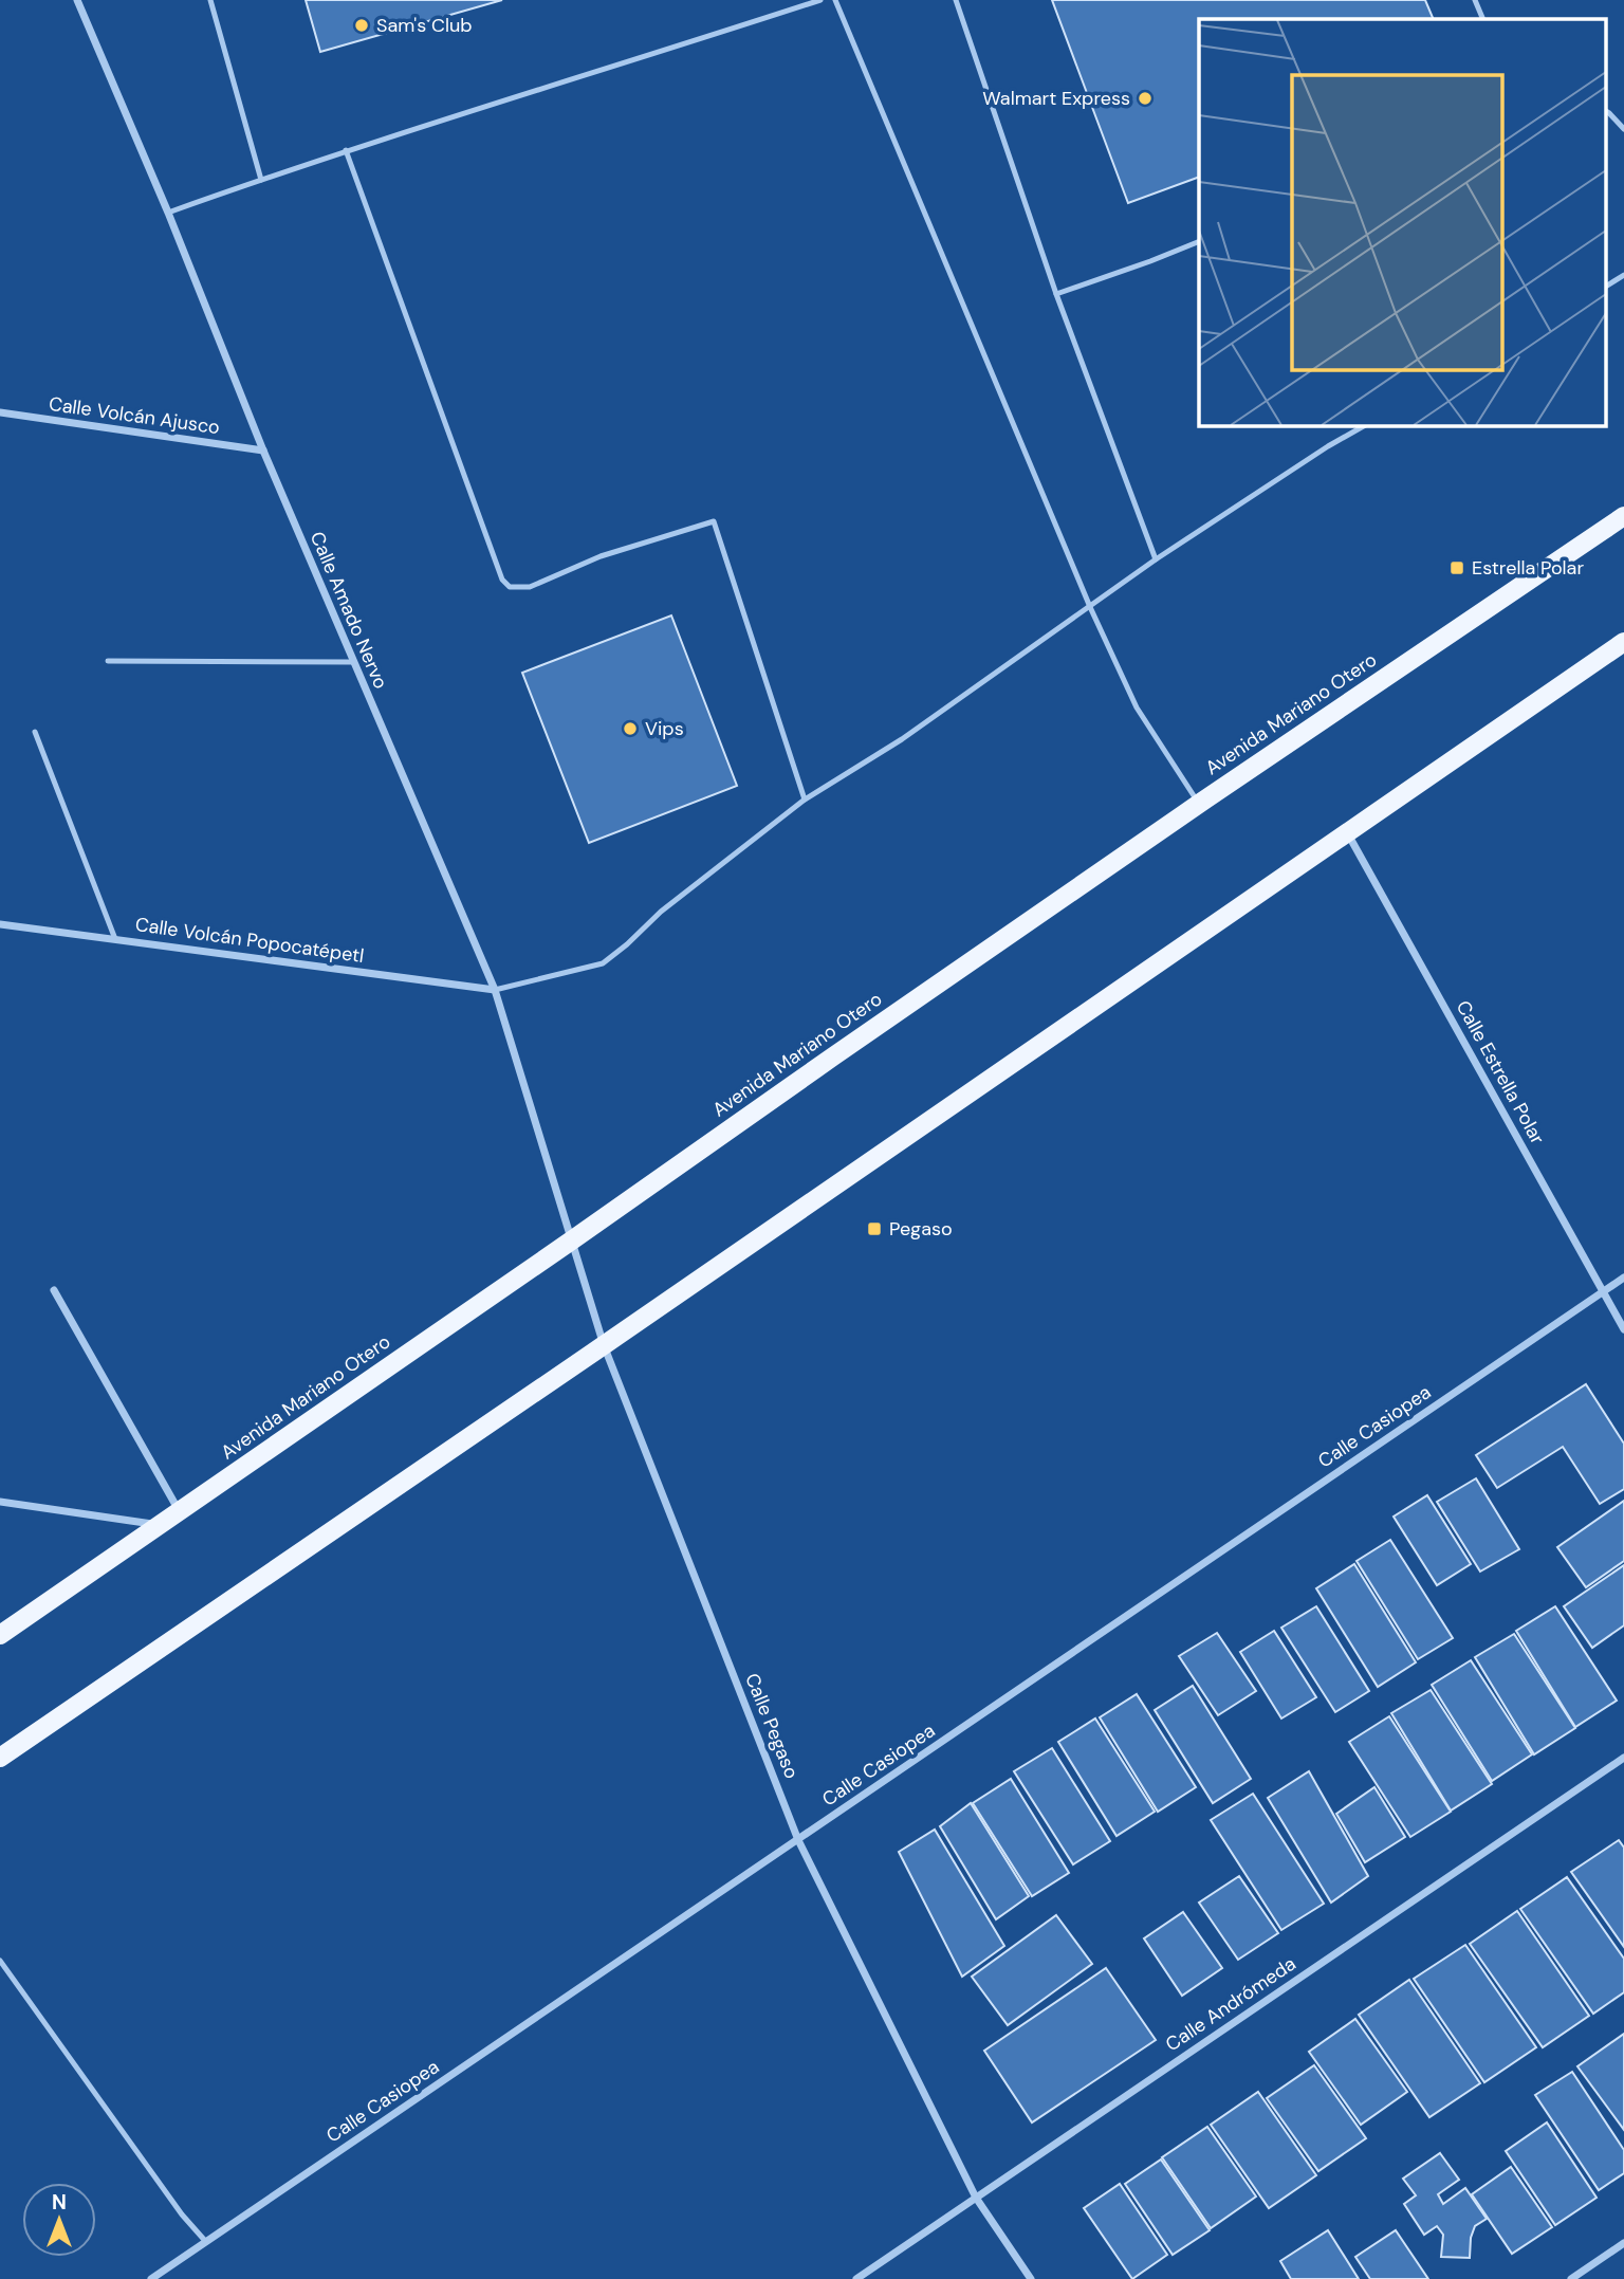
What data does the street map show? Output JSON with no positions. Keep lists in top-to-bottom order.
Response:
{
  "streets": {
    "main road": ["Avenida Mariano Otero"],
    "street": [
      "Calle Volcán Ajusco",
      "Calle Amado Nervo",
      "Calle Volcán Popocatépetl",
      "Calle Estrella Polar",
      "Calle Casiopea",
      "Calle Pegaso",
      "Calle Andrómeda"
    ]
  },
  "crossings": [
    ["Calle Volcán Ajusco", "Calle Amado Nervo"],
    ["Calle Amado Nervo", "Avenida Mariano Otero"],
    ["Calle Amado Nervo", "Calle Volcán Popocatépetl"],
    ["Calle Amado Nervo", "Calle Pegaso"],
    ["Avenida Mariano Otero", "Calle Pegaso"],
    ["Calle Estrella Polar", "Calle Casiopea"],
    ["Calle Casiopea", "Calle Pegaso"],
    ["Calle Pegaso", "Calle Andrómeda"]
  ],
  "places": {
    "other": ["Sam's Club", "Walmart Express", "Vips"],
    "transit": ["Estrella Polar", "Pegaso"]
  },
  "north": "top"
}
